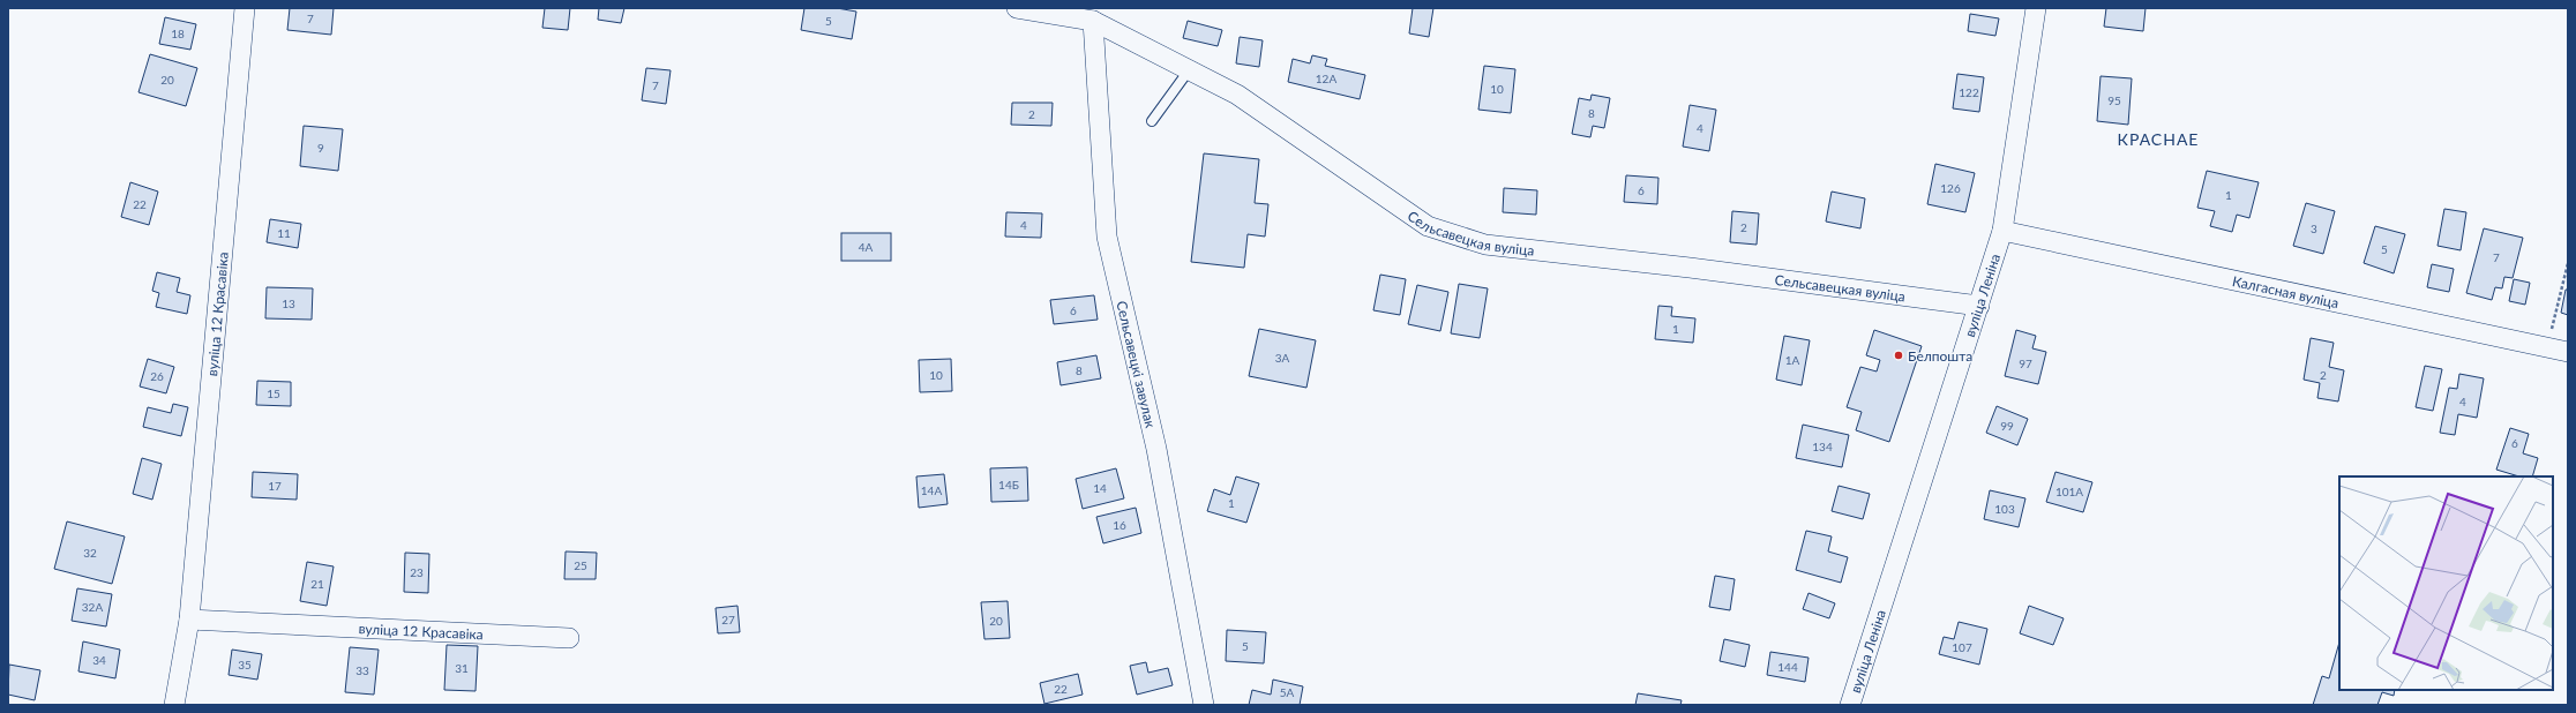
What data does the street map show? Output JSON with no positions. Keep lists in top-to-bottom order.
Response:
{
  "streets": {
    "street": [
      "Сельсавецкая вуліца",
      "Калгасная вуліца",
      "вуліца Леніна",
      "вуліца 12 Красавіка",
      "Сельсавецкі завулак"
    ]
  },
  "crossings": [
    ["Сельсавецкая вуліца", "вуліца Леніна"],
    ["Сельсавецкая вуліца", "Сельсавецкі завулак"],
    ["Калгасная вуліца", "вуліца Леніна"]
  ],
  "districts": ["КРАСНАЕ"],
  "places": ["Белпошта"],
  "house_numbers": [
    "7",
    "5",
    "18",
    "12А",
    "20",
    "7",
    "10",
    "122",
    "95",
    "8",
    "2",
    "4",
    "9",
    "126",
    "6",
    "1",
    "22",
    "4",
    "2",
    "3",
    "11",
    "4А",
    "5",
    "7",
    "13",
    "6",
    "1",
    "3А",
    "1А",
    "97",
    "8",
    "10",
    "2",
    "26",
    "15",
    "4",
    "99",
    "6",
    "134",
    "14Б",
    "17",
    "14",
    "14А",
    "101А",
    "1",
    "103",
    "16",
    "32",
    "25",
    "23",
    "21",
    "32А",
    "27",
    "20",
    "5",
    "107",
    "34",
    "35",
    "144",
    "31",
    "33",
    "22",
    "5А"
  ]
}
